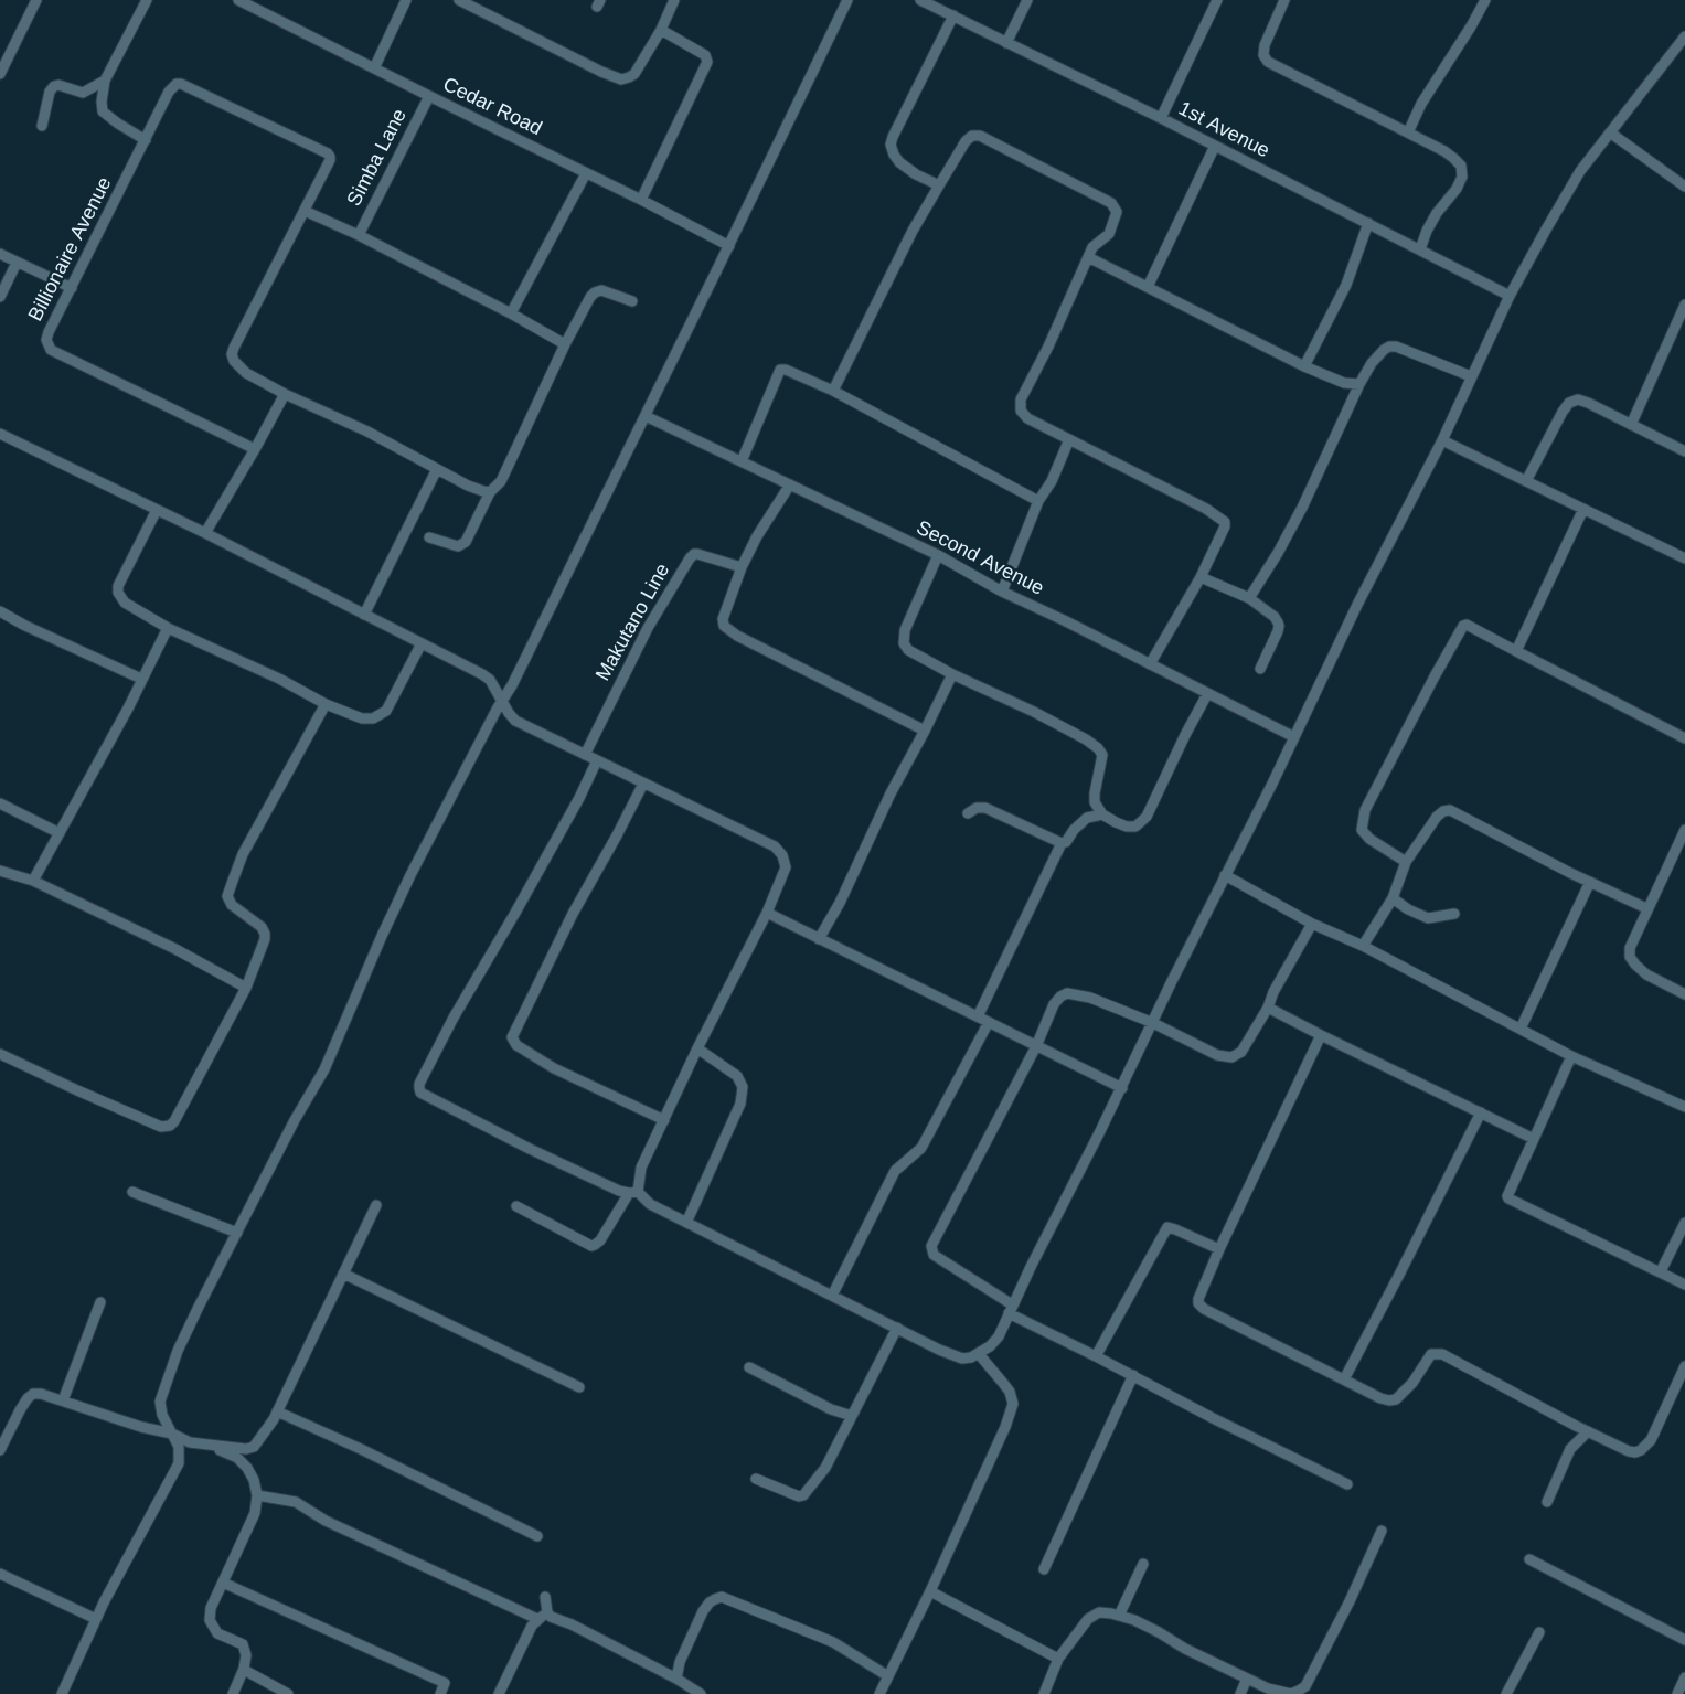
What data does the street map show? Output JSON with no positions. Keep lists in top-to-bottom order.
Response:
{
  "streets": {
    "street": [
      "Cedar Road",
      "1st Avenue",
      "Simba Lane",
      "Billionaire Avenue",
      "Second Avenue",
      "Makutano Line"
    ]
  },
  "crossings": [
    ["Cedar Road", "Simba Lane"]
  ]
}
